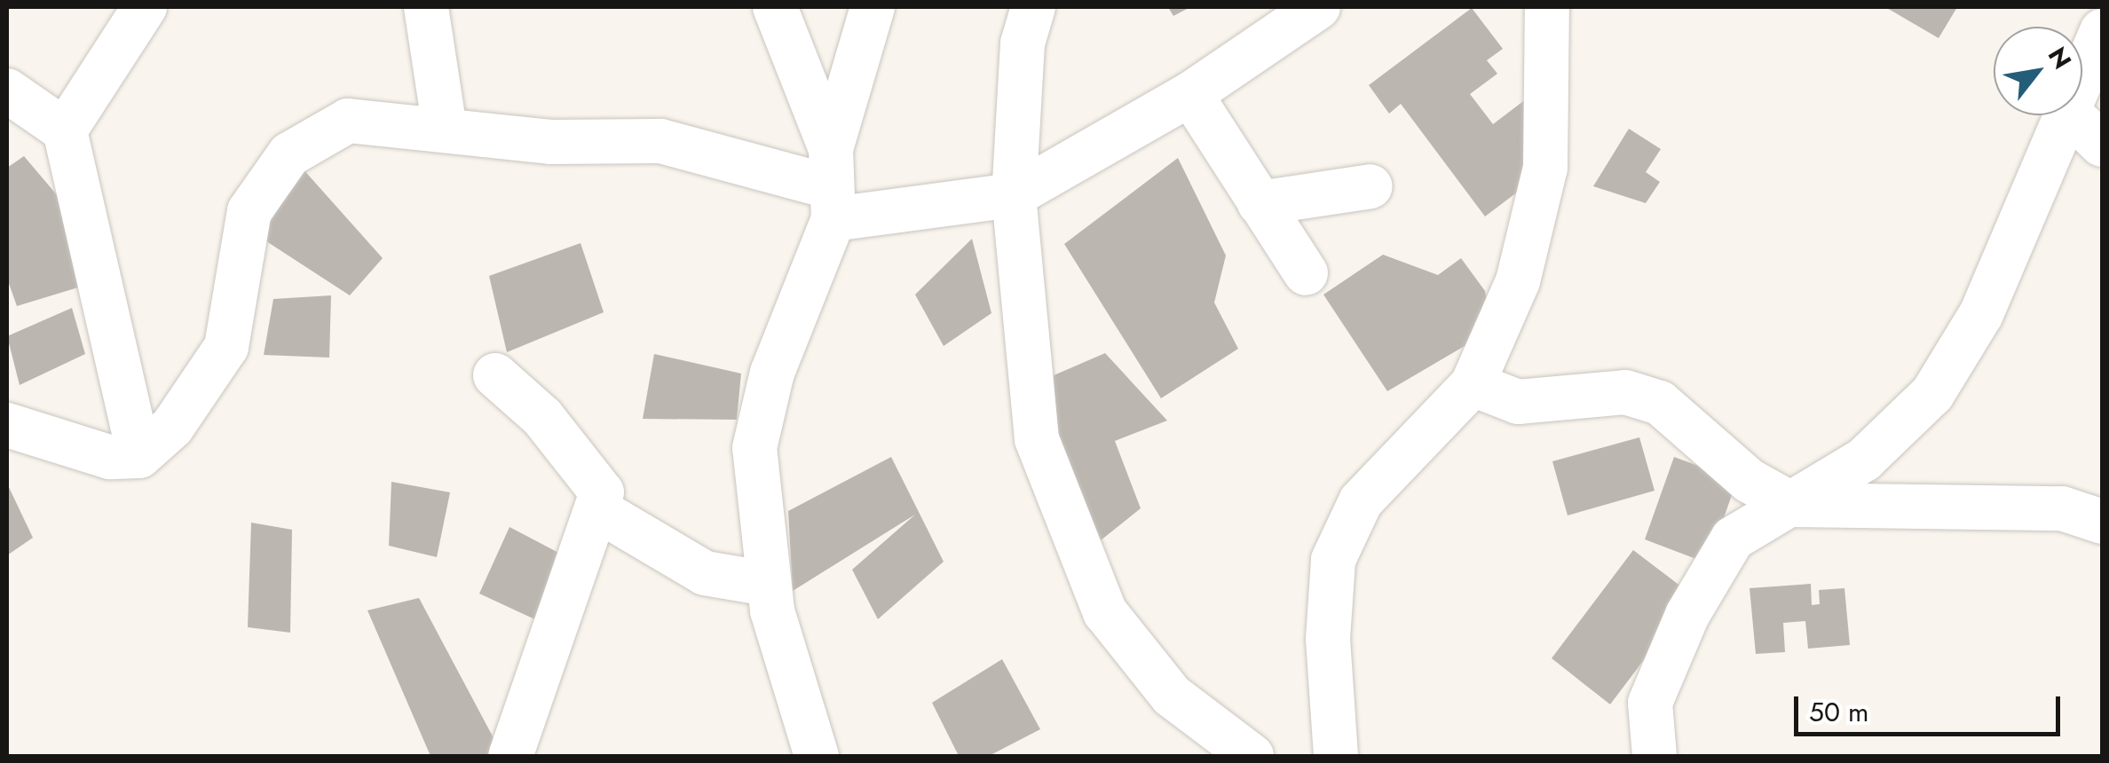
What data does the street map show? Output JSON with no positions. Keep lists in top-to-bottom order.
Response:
{
  "scale_bar": "50 m",
  "north": "top right"
}
